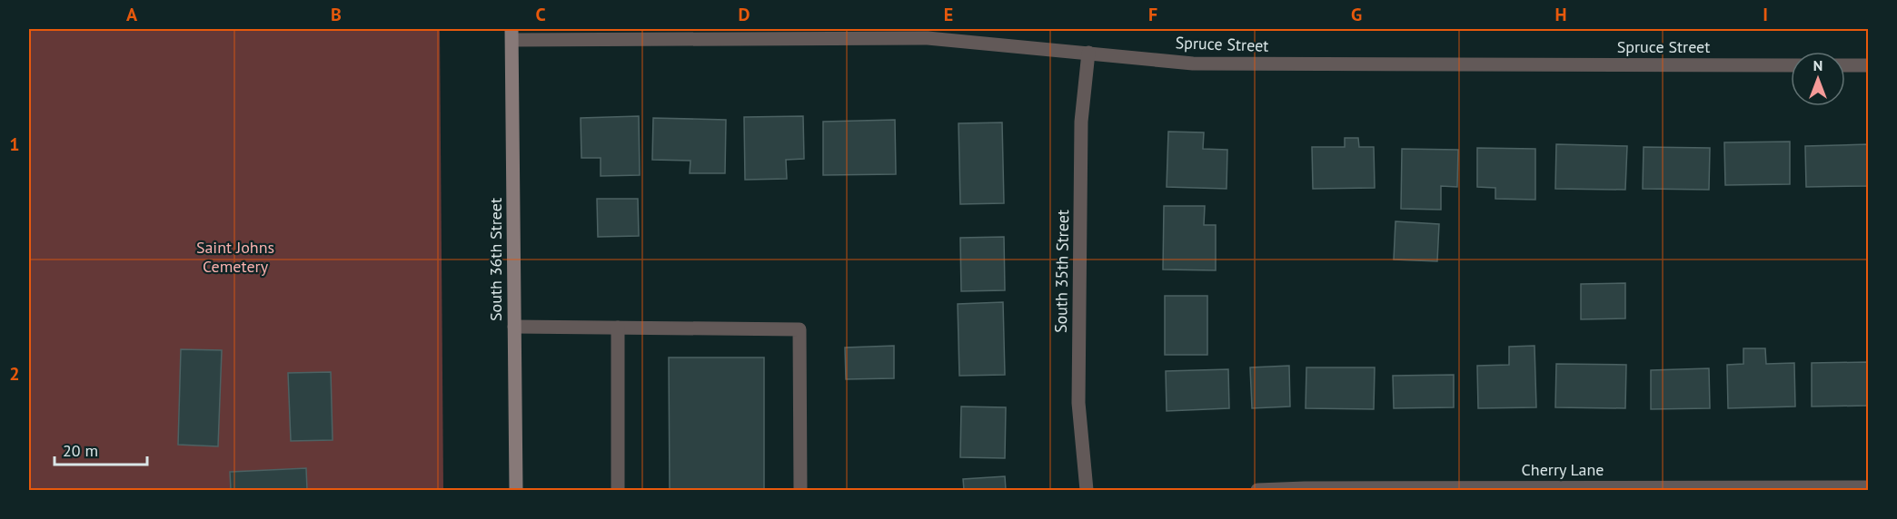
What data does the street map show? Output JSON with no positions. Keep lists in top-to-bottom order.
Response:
{
  "streets": {
    "main road": ["South 36th Street"],
    "street": ["Spruce Street", "South 35th Street", "Cherry Lane"]
  },
  "crossings": [
    ["Spruce Street", "South 36th Street"],
    ["Spruce Street", "South 35th Street"]
  ],
  "parks": ["Saint Johns Cemetery"],
  "scale_bar": "20 m",
  "north": "top",
  "grid": {
    "columns": [
      "A",
      "B",
      "C",
      "D",
      "E",
      "F",
      "G",
      "H",
      "I"
    ],
    "rows": ["1", "2"]
  }
}
